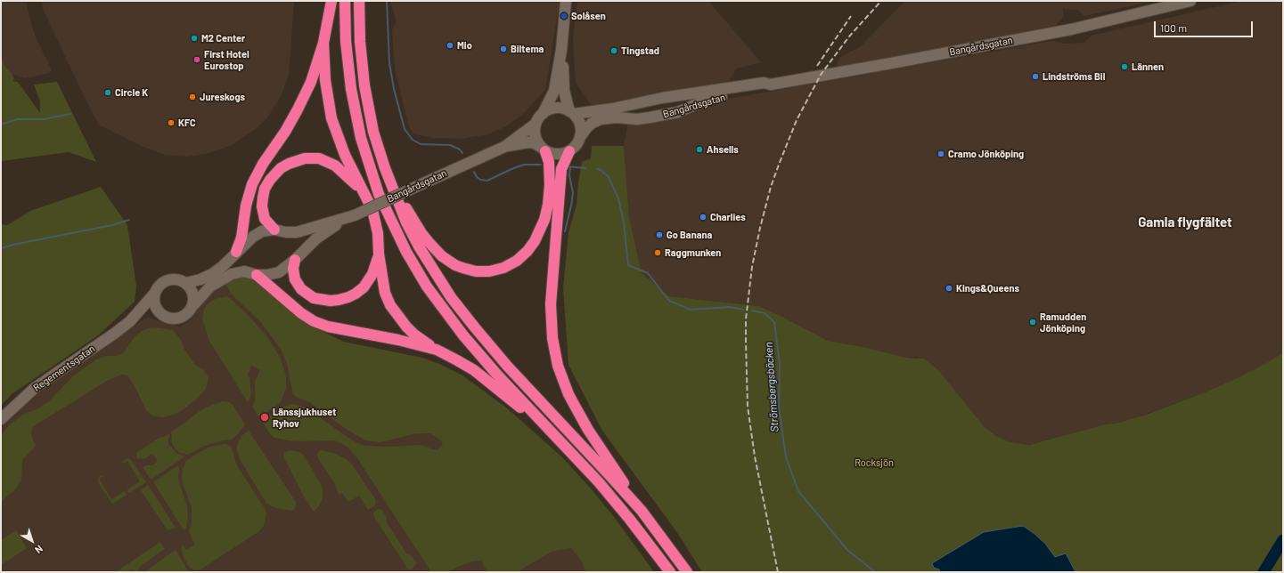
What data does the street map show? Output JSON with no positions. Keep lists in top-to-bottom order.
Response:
{
  "streets": {
    "main road": ["Bangårdsgatan", "Regementsgatan"]
  },
  "crossings": [
    ["Bangårdsgatan", "Regementsgatan"]
  ],
  "districts": ["Gamla flygfältet"],
  "water": ["Strömsbergsbäcken"],
  "parks": ["Rocksjön"],
  "places": [
    "Solåsen",
    "M2 Center",
    "Mio",
    "Biltema",
    "Tingstad",
    "First Hotel Eurostop",
    "Lännen",
    "Lindströms Bil",
    "Circle K",
    "Jureskogs",
    "KFC",
    "Ahsells",
    "Cramo Jönköping",
    "Charlies",
    "Go Banana",
    "Raggmunken",
    "Kings&Queens",
    "Ramudden Jönköping",
    "Länssjukhuset Ryhov"
  ],
  "scale_bar": "100 m",
  "north": "bottom right"
}
